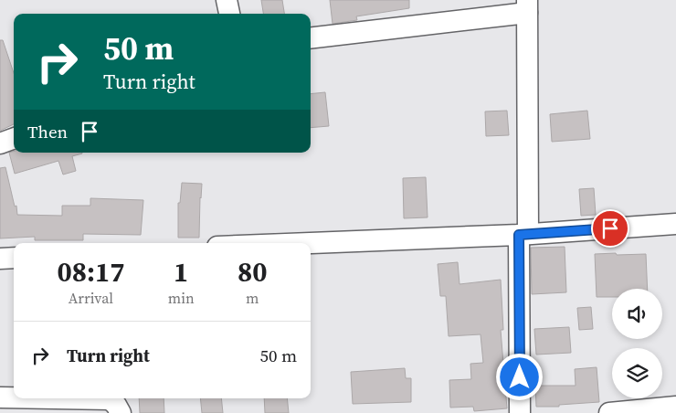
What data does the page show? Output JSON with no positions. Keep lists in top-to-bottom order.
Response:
{
  "page": {
    "turn": ["50 m", "Turn right"],
    "then": "Then",
    "eta": [
      "08:17",
      "Arrival",
      "1",
      "min",
      "80",
      "m"
    ],
    "list": [
      {
        "name": "Turn right",
        "value": "50 m"
      }
    ]
  }
}
